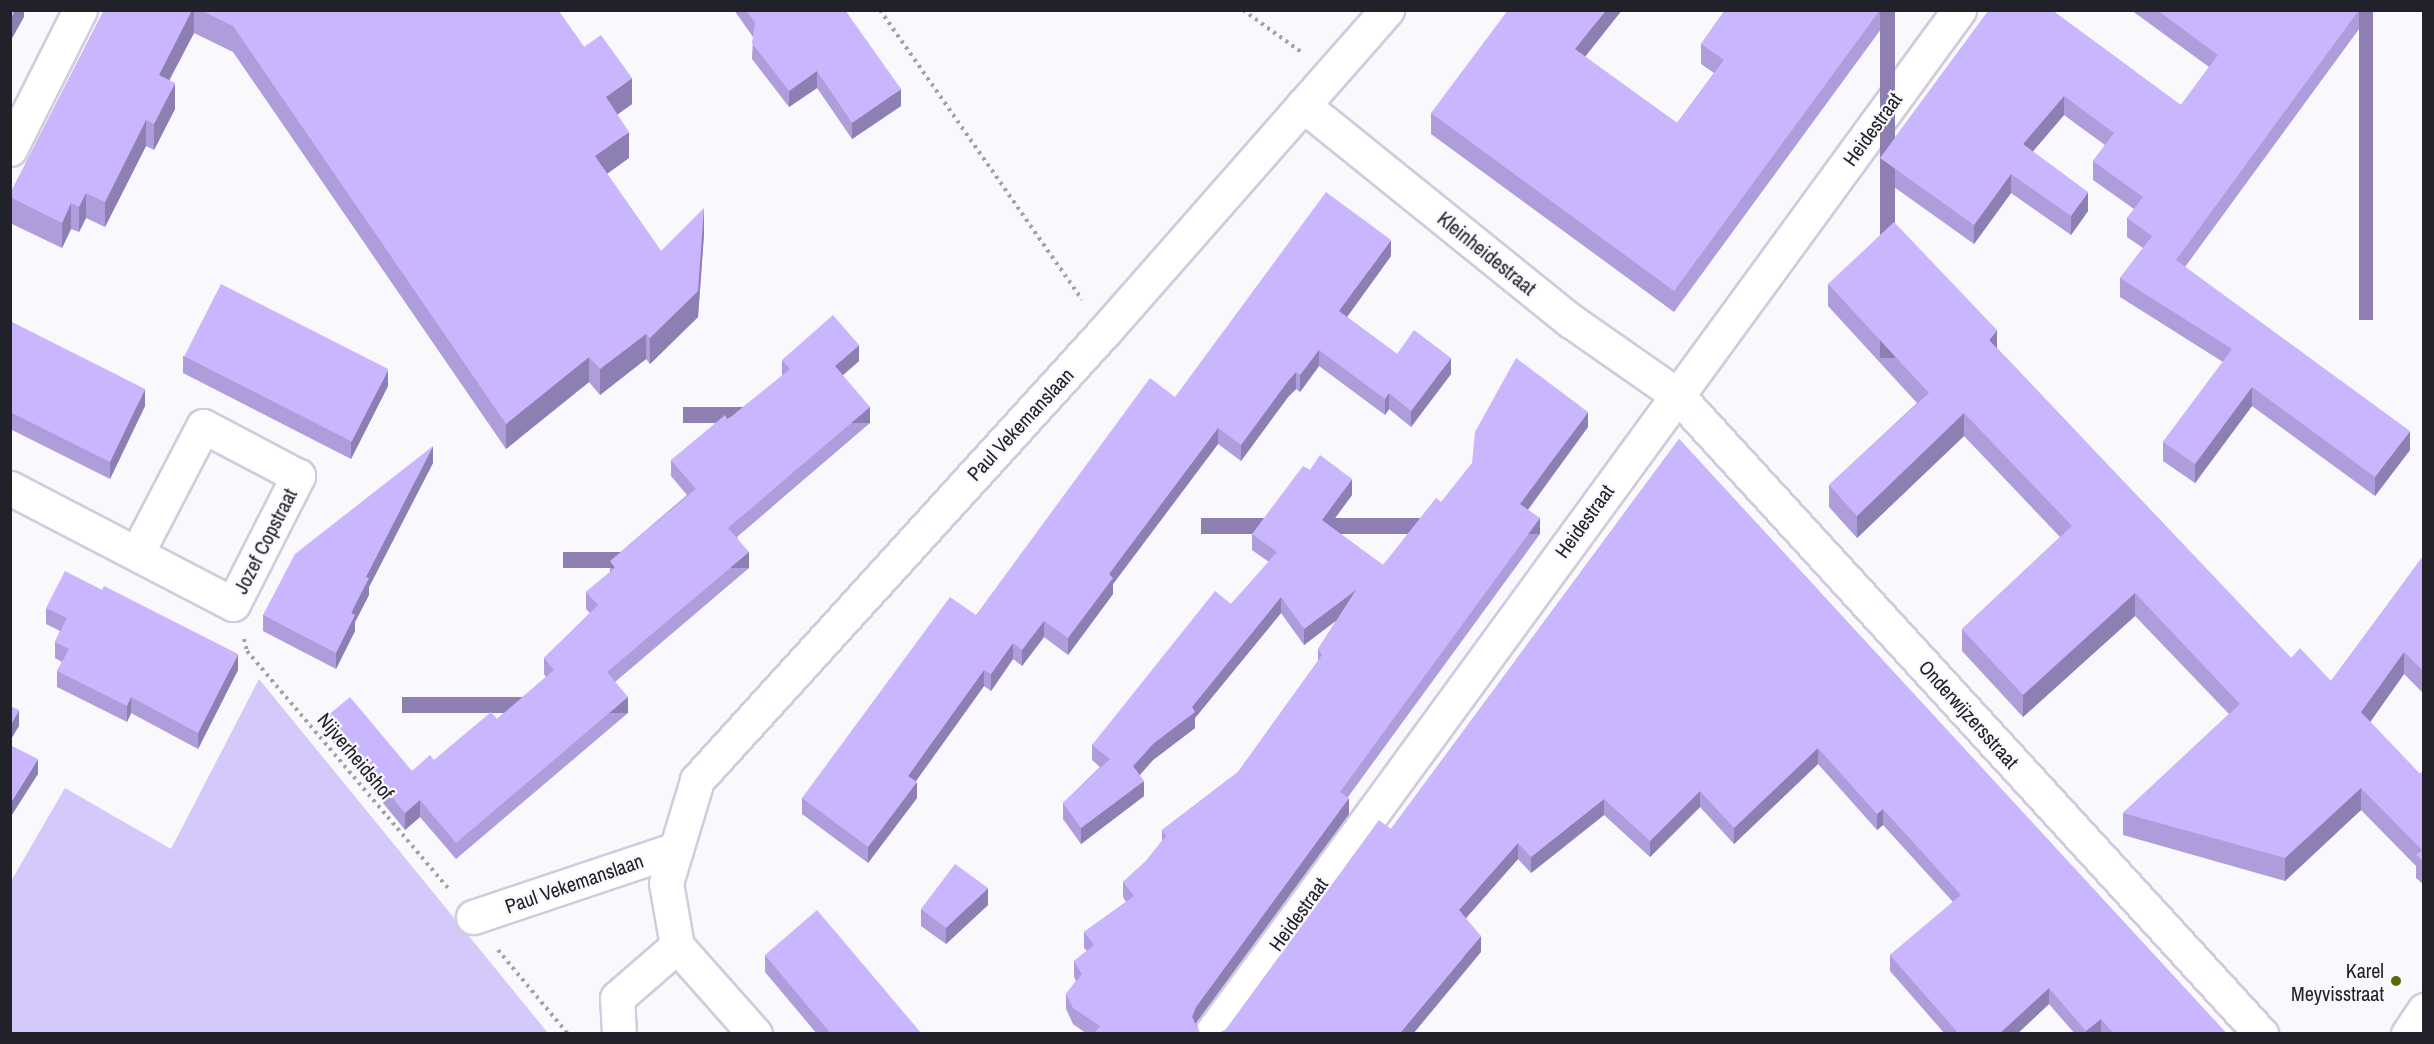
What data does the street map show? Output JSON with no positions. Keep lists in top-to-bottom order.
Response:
{
  "streets": {
    "street": [
      "Heidestraat",
      "Kleinheidestraat",
      "Paul Vekemanslaan",
      "Jozef Copstraat",
      "Onderwijzersstraat"
    ],
    "path": ["Nijverheidshof"]
  },
  "crossings": [
    ["Heidestraat", "Kleinheidestraat"],
    ["Heidestraat", "Onderwijzersstraat"],
    ["Kleinheidestraat", "Paul Vekemanslaan"],
    ["Kleinheidestraat", "Onderwijzersstraat"],
    ["Paul Vekemanslaan", "Nijverheidshof"],
    ["Jozef Copstraat", "Nijverheidshof"]
  ],
  "places": ["Karel Meyvisstraat"]
}
